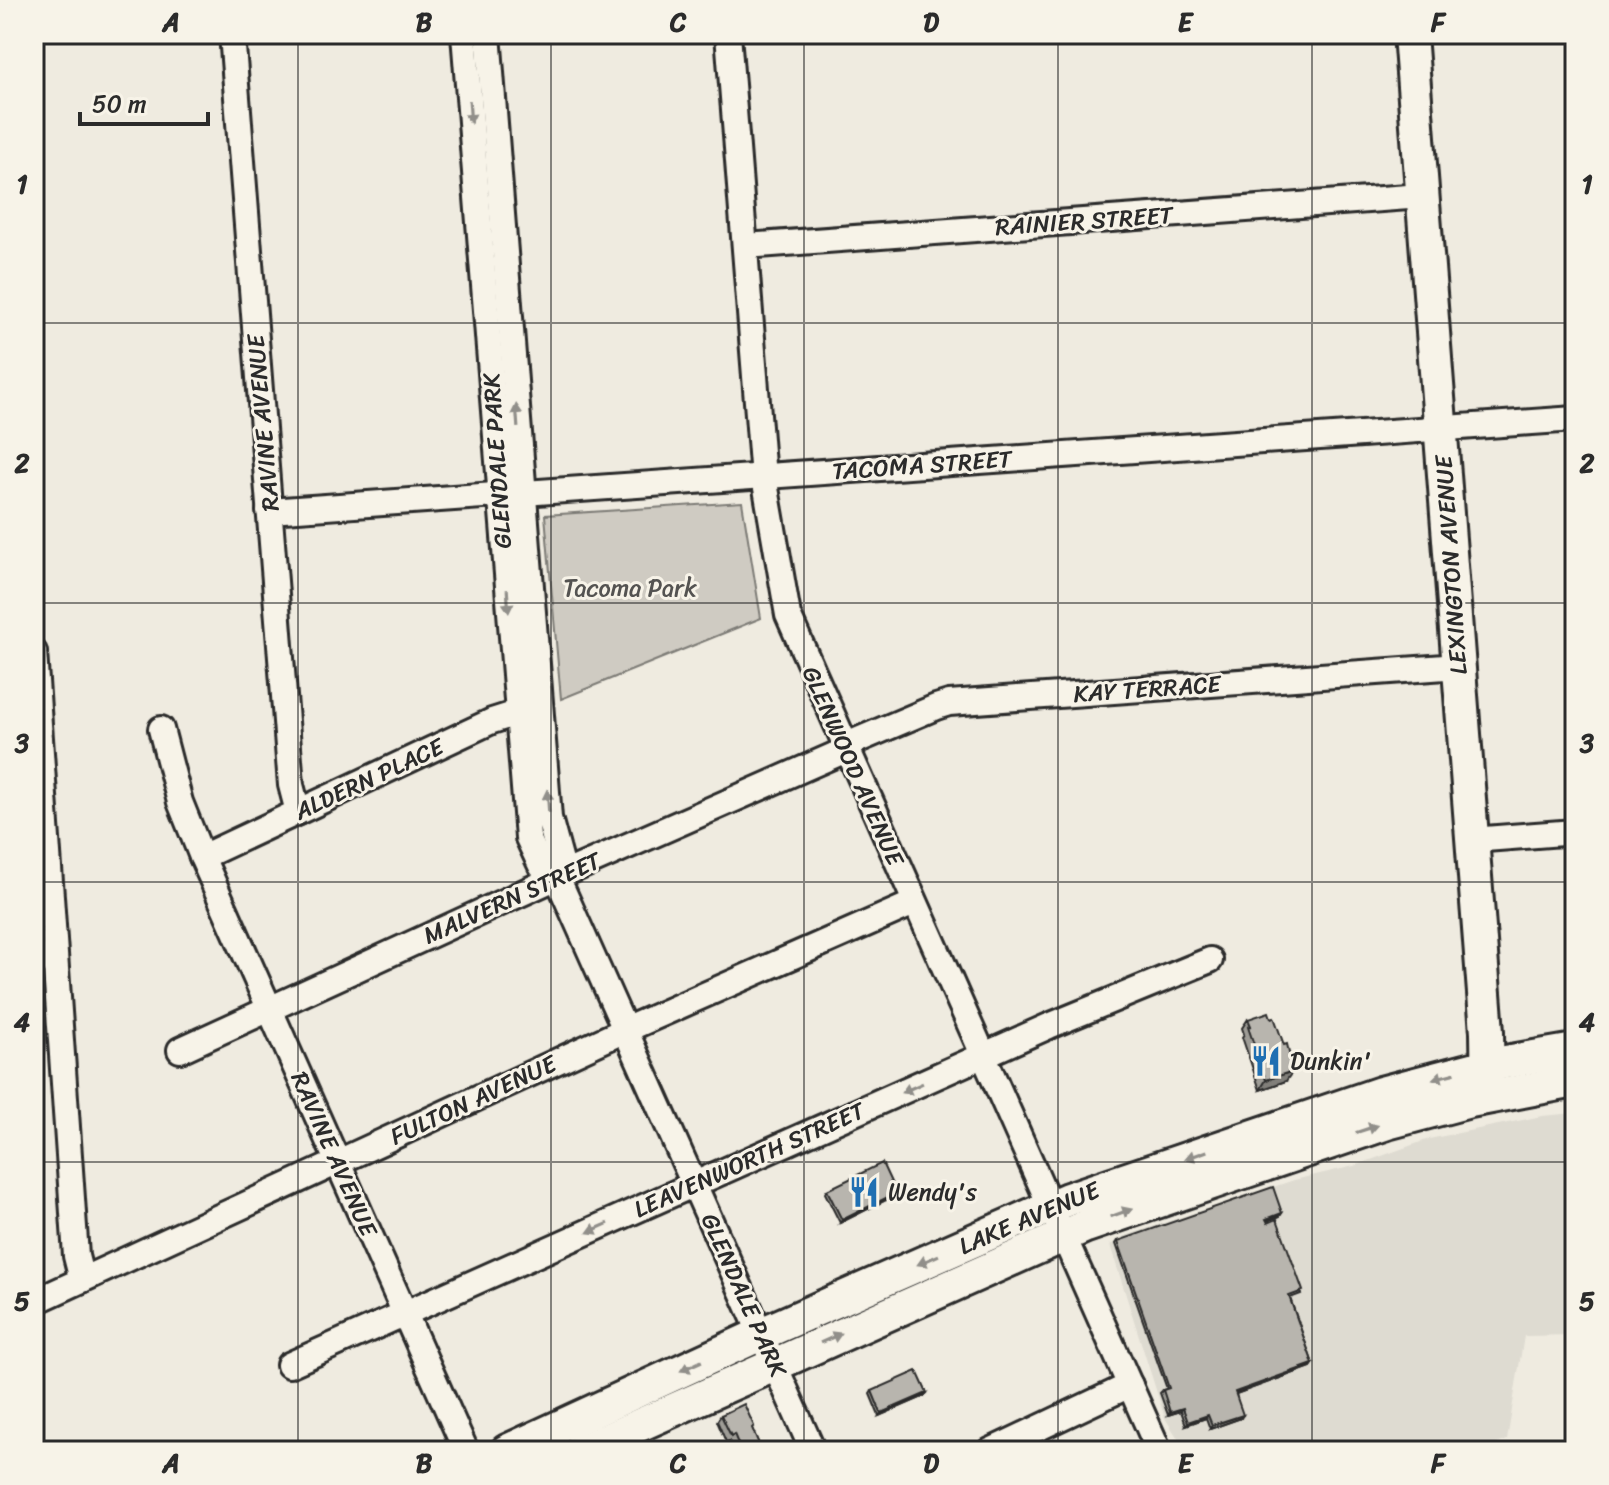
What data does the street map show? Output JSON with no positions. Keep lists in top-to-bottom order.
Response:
{
  "streets": {
    "main road": ["LEXINGTON AVENUE", "LAKE AVENUE"],
    "street": [
      "RAINIER STREET",
      "RAVINE AVENUE",
      "GLENDALE PARK",
      "TACOMA STREET",
      "KAY TERRACE",
      "GLENWOOD AVENUE",
      "ALDERN PLACE",
      "MALVERN STREET",
      "FULTON AVENUE",
      "LEAVENWORTH STREET"
    ]
  },
  "crossings": [
    ["RAINIER STREET", "LEXINGTON AVENUE"],
    ["RAINIER STREET", "GLENWOOD AVENUE"],
    ["RAVINE AVENUE", "TACOMA STREET"],
    ["RAVINE AVENUE", "ALDERN PLACE"],
    ["RAVINE AVENUE", "MALVERN STREET"],
    ["RAVINE AVENUE", "FULTON AVENUE"],
    ["RAVINE AVENUE", "LEAVENWORTH STREET"],
    ["GLENDALE PARK", "TACOMA STREET"],
    ["GLENDALE PARK", "ALDERN PLACE"],
    ["GLENDALE PARK", "MALVERN STREET"],
    ["GLENDALE PARK", "FULTON AVENUE"],
    ["GLENDALE PARK", "LEAVENWORTH STREET"],
    ["GLENDALE PARK", "LAKE AVENUE"],
    ["TACOMA STREET", "LEXINGTON AVENUE"],
    ["TACOMA STREET", "GLENWOOD AVENUE"],
    ["LEXINGTON AVENUE", "KAY TERRACE"],
    ["LEXINGTON AVENUE", "LAKE AVENUE"],
    ["KAY TERRACE", "GLENWOOD AVENUE"],
    ["KAY TERRACE", "MALVERN STREET"],
    ["GLENWOOD AVENUE", "MALVERN STREET"],
    ["GLENWOOD AVENUE", "FULTON AVENUE"],
    ["GLENWOOD AVENUE", "LEAVENWORTH STREET"],
    ["GLENWOOD AVENUE", "LAKE AVENUE"]
  ],
  "one_way": ["LEAVENWORTH STREET"],
  "parks": ["Tacoma Park"],
  "places": {
    "restaurant": ["Dunkin'", "Wendy's"]
  },
  "scale_bar": "50 m",
  "grid": {
    "columns": [
      "A",
      "B",
      "C",
      "D",
      "E",
      "F"
    ],
    "rows": [
      "1",
      "2",
      "3",
      "4",
      "5"
    ]
  }
}
